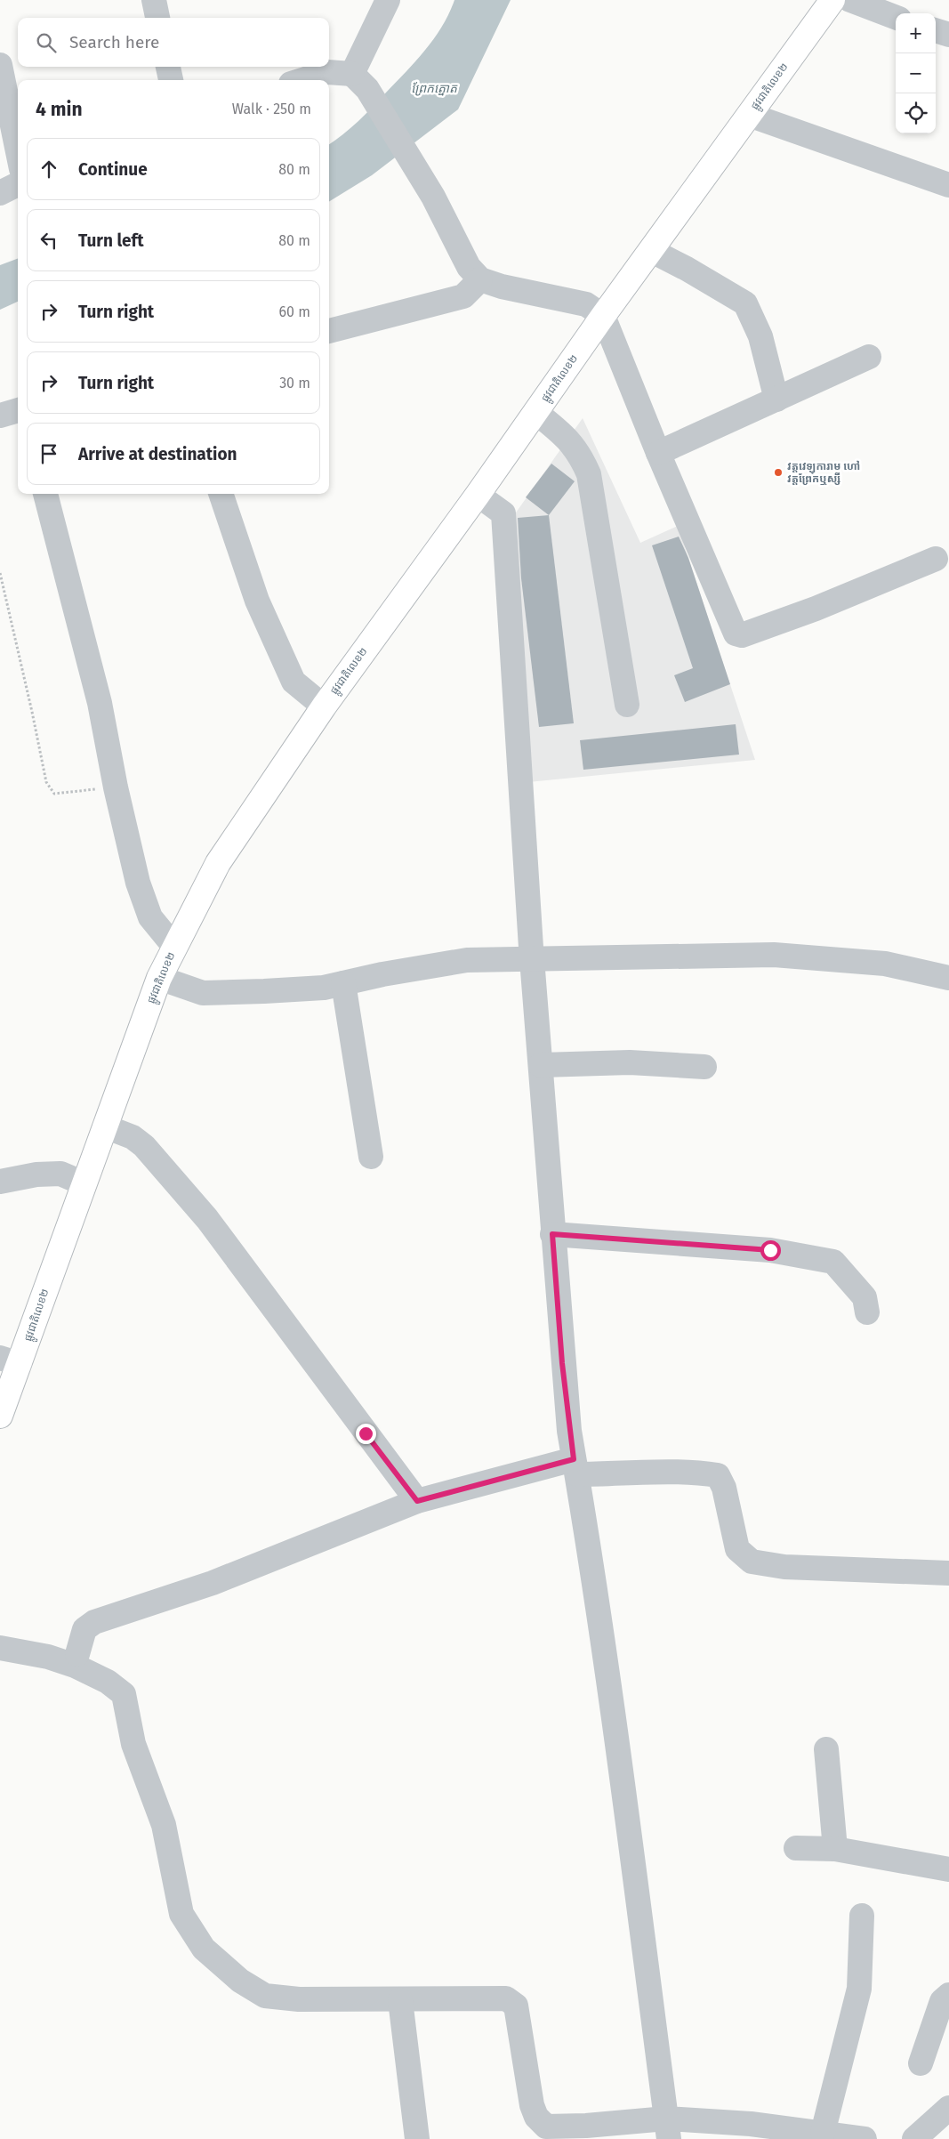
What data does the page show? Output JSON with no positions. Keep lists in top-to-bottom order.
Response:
{
  "streets": {
    "highway": ["ផ្លូវជាតិលេខ២"]
  },
  "water": ["ព្រែកត្នោត"],
  "places": ["វត្តវេឡុការាម ហៅ វត្តព្រែកឬស្សី"],
  "page": {
    "map_buttons": ["+", "−"],
    "search": "Search here",
    "heading": ["4 min", "Walk · 250 m"],
    "list": [
      ["Continue", "80 m"],
      ["Turn left", "80 m"],
      ["Turn right", "60 m"],
      ["Turn right", "30 m"],
      "Arrive at destination"
    ]
  }
}
